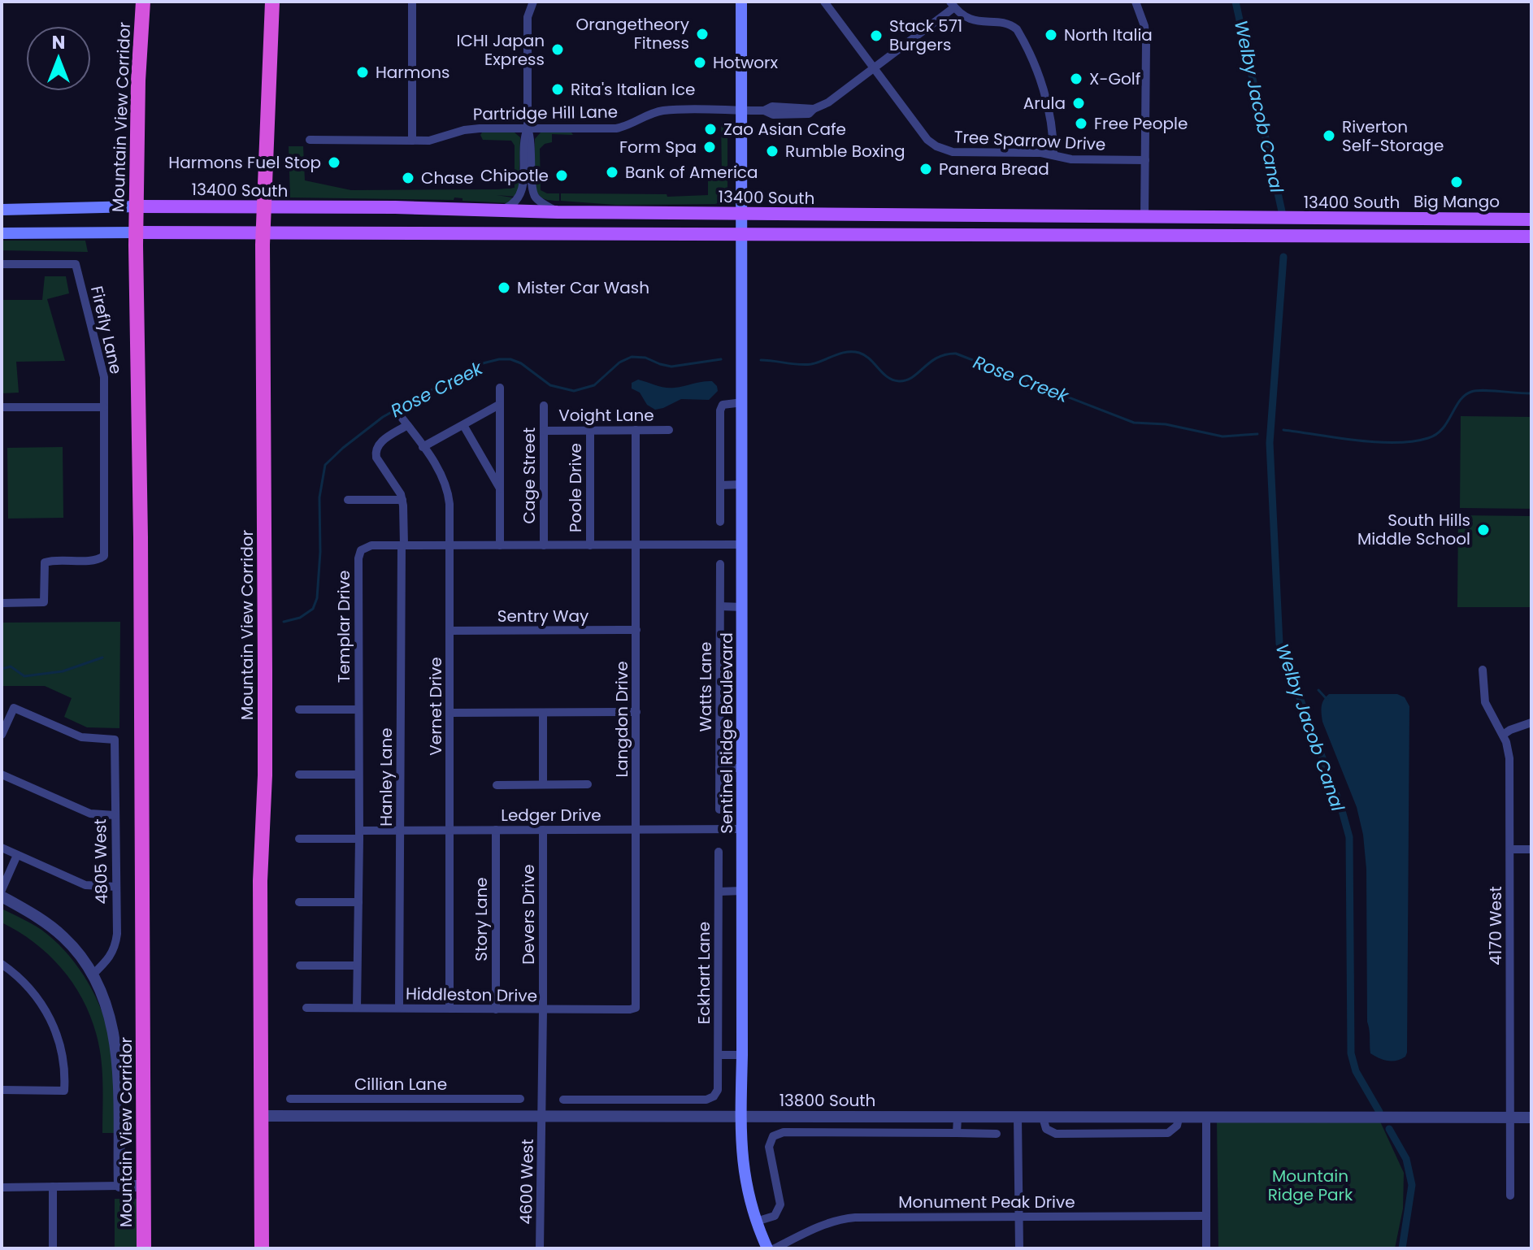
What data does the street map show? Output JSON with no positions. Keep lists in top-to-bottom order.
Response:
{
  "streets": {
    "highway": ["Mountain View Corridor"],
    "main road": ["13400 South", "Sentinel Ridge Boulevard"],
    "street": [
      "Partridge Hill Lane",
      "Tree Sparrow Drive",
      "Firefly Lane",
      "Voight Lane",
      "Cage Street",
      "Poole Drive",
      "Sentry Way",
      "Templar Drive",
      "Watts Lane",
      "Vernet Drive",
      "Langdon Drive",
      "Hanley Lane",
      "Ledger Drive",
      "4805 West",
      "Devers Drive",
      "Story Lane",
      "4170 West",
      "Eckhart Lane",
      "Hiddleston Drive",
      "Cillian Lane",
      "13800 South",
      "4600 West",
      "Monument Peak Drive"
    ]
  },
  "crossings": [
    ["Partridge Hill Lane", "Sentinel Ridge Boulevard"],
    ["Mountain View Corridor", "13400 South"],
    ["Mountain View Corridor", "13800 South"],
    ["13400 South", "Sentinel Ridge Boulevard"],
    ["Voight Lane", "Cage Street"],
    ["Voight Lane", "Poole Drive"],
    ["Voight Lane", "Langdon Drive"],
    ["Cage Street", "Templar Drive"],
    ["Poole Drive", "Templar Drive"],
    ["Sentry Way", "Vernet Drive"],
    ["Sentry Way", "Langdon Drive"],
    ["Templar Drive", "Vernet Drive"],
    ["Templar Drive", "Langdon Drive"],
    ["Templar Drive", "Sentinel Ridge Boulevard"],
    ["Templar Drive", "Hanley Lane"],
    ["Templar Drive", "Ledger Drive"],
    ["Templar Drive", "Hiddleston Drive"],
    ["Vernet Drive", "Hanley Lane"],
    ["Vernet Drive", "Ledger Drive"],
    ["Vernet Drive", "Hiddleston Drive"],
    ["Langdon Drive", "Ledger Drive"],
    ["Langdon Drive", "Hiddleston Drive"],
    ["Sentinel Ridge Boulevard", "Ledger Drive"],
    ["Sentinel Ridge Boulevard", "13800 South"],
    ["Hanley Lane", "Ledger Drive"],
    ["Hanley Lane", "Hiddleston Drive"],
    ["Ledger Drive", "Devers Drive"],
    ["Ledger Drive", "Story Lane"],
    ["Devers Drive", "Hiddleston Drive"],
    ["Devers Drive", "13800 South"],
    ["Devers Drive", "4600 West"],
    ["Story Lane", "Hiddleston Drive"],
    ["4170 West", "13800 South"],
    ["13800 South", "4600 West"]
  ],
  "water": ["Welby Jacob Canal", "Rose Creek"],
  "parks": ["Mountain Ridge Park"],
  "places": [
    "Orangetheory Fitness",
    "North Italia",
    "Stack 571 Burgers",
    "ICHI Japan Express",
    "Hotworx",
    "Harmons",
    "X-Golf",
    "Rita's Italian Ice",
    "Arula",
    "Free People",
    "Zao Asian Cafe",
    "Riverton Self-Storage",
    "Form Spa",
    "Rumble Boxing",
    "Harmons Fuel Stop",
    "Panera Bread",
    "Bank of America",
    "Chipotle",
    "Chase",
    "Big Mango",
    "Mister Car Wash",
    "South Hills Middle School"
  ],
  "north": "top"
}
